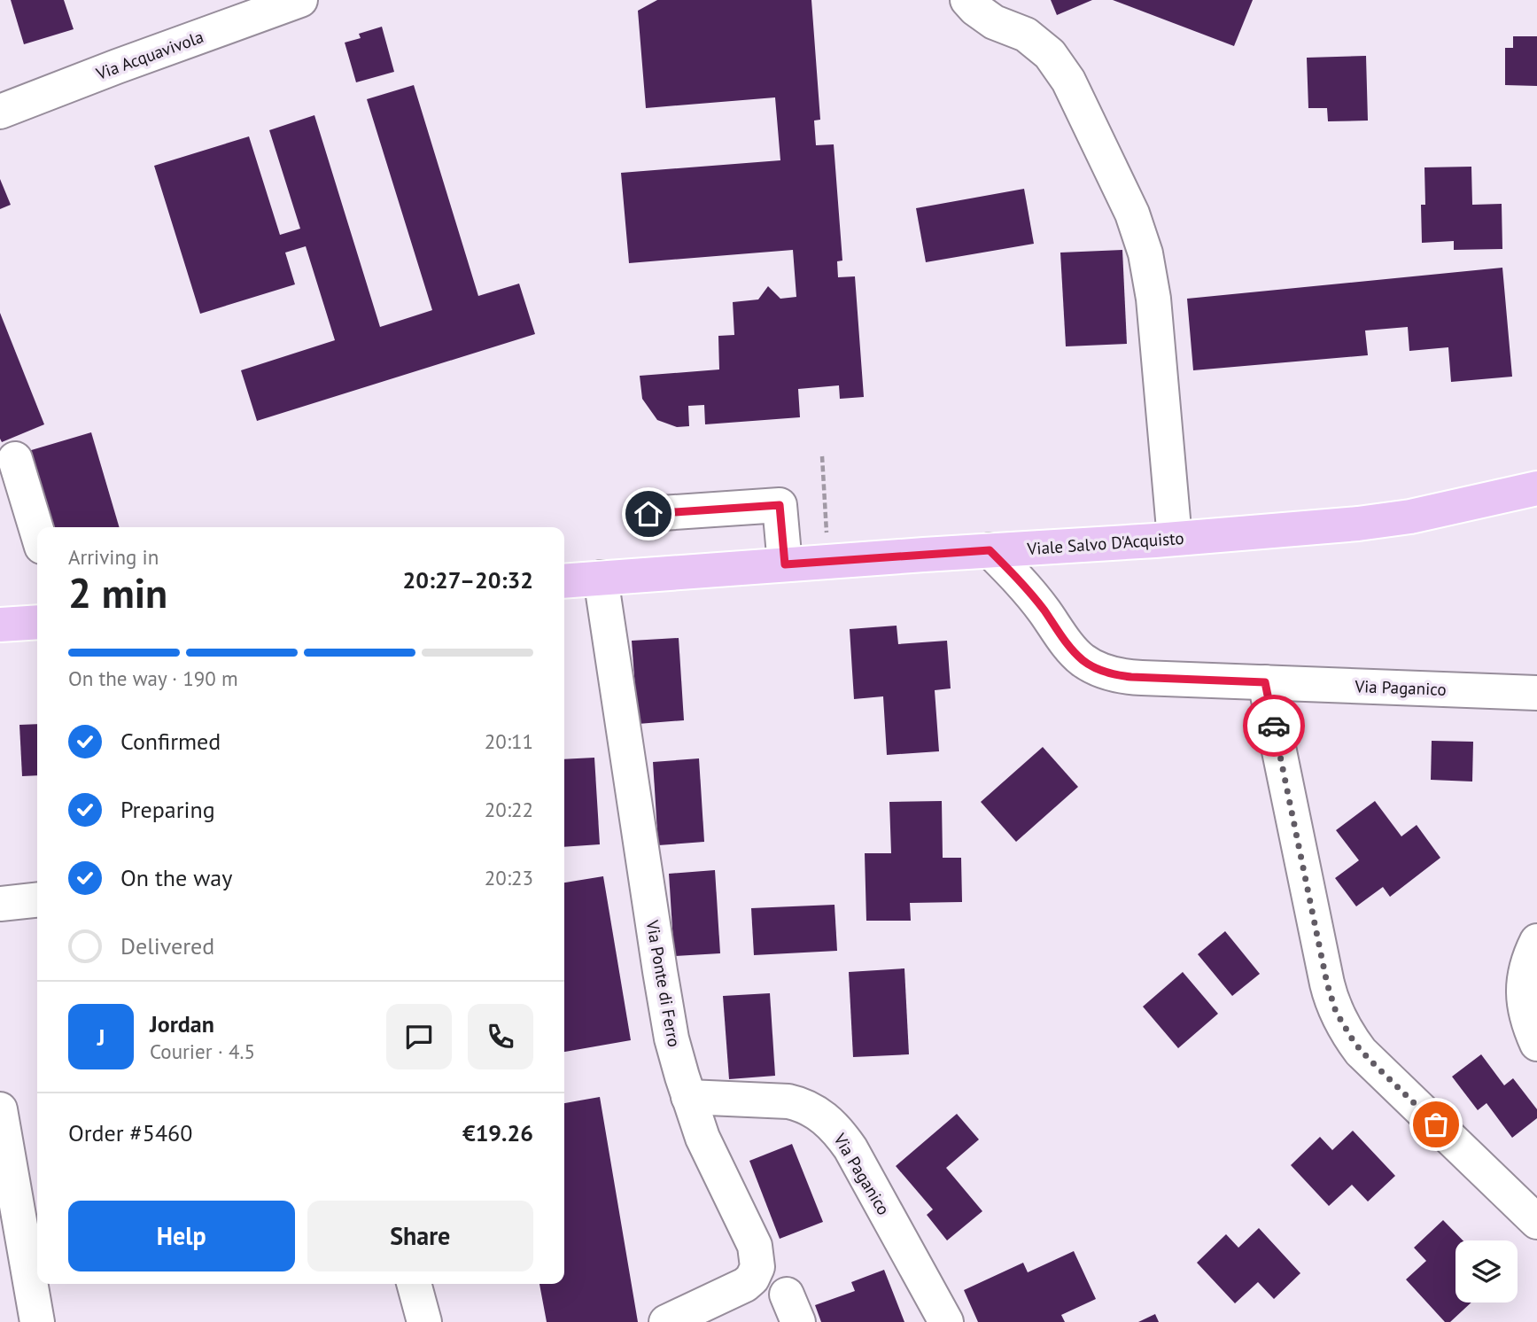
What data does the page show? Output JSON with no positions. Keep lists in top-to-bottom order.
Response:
{
  "streets": {
    "main road": ["Viale Salvo D'Acquisto"],
    "street": ["Via Acquavivola", "Via Paganico", "Via Ponte di Ferro"]
  },
  "crossings": [
    ["Viale Salvo D'Acquisto", "Via Paganico"],
    ["Viale Salvo D'Acquisto", "Via Ponte di Ferro"],
    ["Via Paganico", "Via Ponte di Ferro"]
  ],
  "page": {
    "heading": ["2 min", "Arriving in", "20:27–20:32"],
    "panel": [
      "Jordan",
      "Courier · 4.5",
      "Order #5460",
      "€19.26"
    ],
    "bar": "On the way · 190 m",
    "list": [
      ["Confirmed", "20:11"],
      ["Preparing", "20:22"],
      ["On the way", "20:23"],
      "Delivered"
    ],
    "round": "J",
    "buttons": ["Help", "Share"]
  }
}
